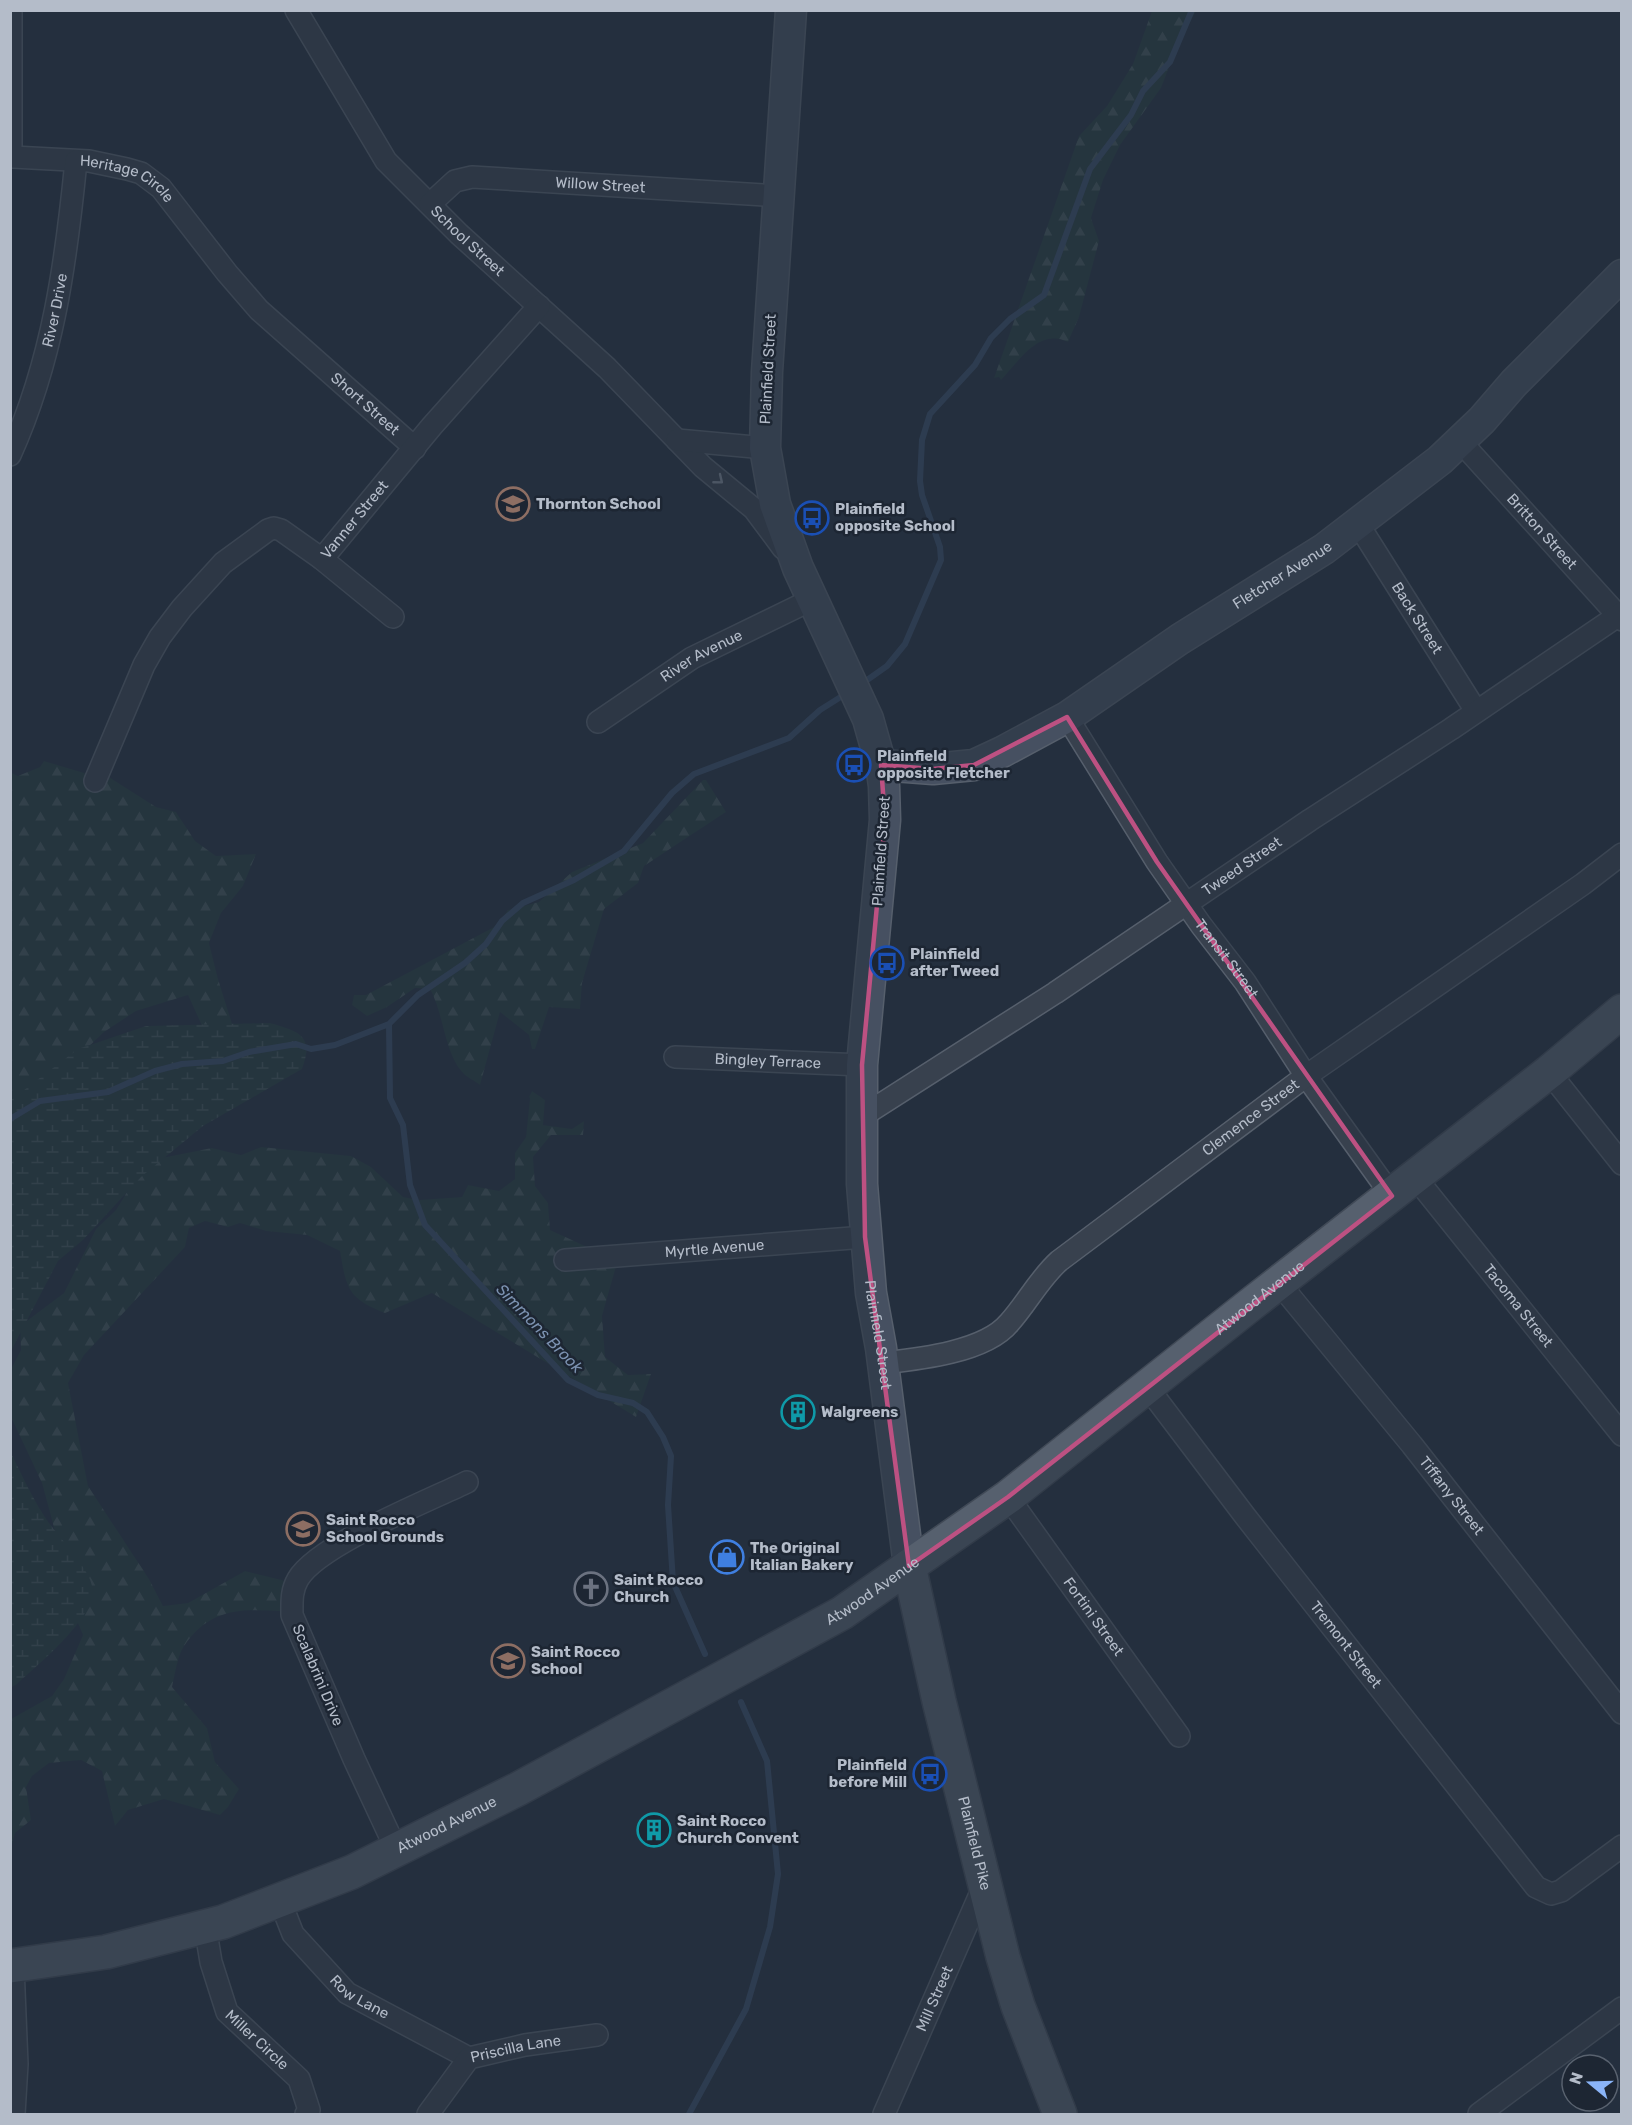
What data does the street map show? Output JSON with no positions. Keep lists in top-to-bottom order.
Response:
{
  "streets": {
    "main road": [
      "Plainfield Street",
      "Fletcher Avenue",
      "Atwood Avenue",
      "Plainfield Pike"
    ],
    "street": [
      "Heritage Circle",
      "Willow Street",
      "School Street",
      "River Drive",
      "Short Street",
      "Vanner Street",
      "Britton Street",
      "Back Street",
      "River Avenue",
      "Tweed Street",
      "Transit Street",
      "Bingley Terrace",
      "Clemence Street",
      "Myrtle Avenue",
      "Tacoma Street",
      "Tiffany Street",
      "Fortini Street",
      "Tremont Street",
      "Scalabrini Drive",
      "Row Lane",
      "Mill Street",
      "Miller Circle",
      "Priscilla Lane"
    ]
  },
  "crossings": [
    ["Heritage Circle", "River Drive"],
    ["Heritage Circle", "Short Street"],
    ["Willow Street", "School Street"],
    ["Willow Street", "Plainfield Street"],
    ["School Street", "Plainfield Street"],
    ["School Street", "Vanner Street"],
    ["Plainfield Street", "Fletcher Avenue"],
    ["Plainfield Street", "River Avenue"],
    ["Plainfield Street", "Tweed Street"],
    ["Plainfield Street", "Bingley Terrace"],
    ["Plainfield Street", "Clemence Street"],
    ["Plainfield Street", "Myrtle Avenue"],
    ["Plainfield Street", "Atwood Avenue"],
    ["Plainfield Street", "Plainfield Pike"],
    ["Short Street", "Vanner Street"],
    ["Britton Street", "Fletcher Avenue"],
    ["Britton Street", "Tweed Street"],
    ["Fletcher Avenue", "Back Street"],
    ["Fletcher Avenue", "Transit Street"],
    ["Back Street", "Tweed Street"],
    ["Tweed Street", "Transit Street"],
    ["Transit Street", "Clemence Street"],
    ["Transit Street", "Atwood Avenue"],
    ["Transit Street", "Tacoma Street"],
    ["Atwood Avenue", "Tacoma Street"],
    ["Atwood Avenue", "Tiffany Street"],
    ["Atwood Avenue", "Fortini Street"],
    ["Atwood Avenue", "Tremont Street"],
    ["Atwood Avenue", "Scalabrini Drive"],
    ["Atwood Avenue", "Plainfield Pike"],
    ["Atwood Avenue", "Row Lane"],
    ["Atwood Avenue", "Miller Circle"],
    ["Plainfield Pike", "Mill Street"],
    ["Row Lane", "Priscilla Lane"]
  ],
  "water": ["Simmons Brook"],
  "places": {
    "school or university": ["Thornton School", "Saint Rocco School Grounds", "Saint Rocco School"],
    "bus stop": [
      "Plainfield opposite School",
      "Plainfield opposite Fletcher",
      "Plainfield after Tweed",
      "Plainfield before Mill"
    ],
    "building": ["Walgreens", "Saint Rocco Church Convent"],
    "shop": ["The Original Italian Bakery"],
    "church": ["Saint Rocco Church"]
  },
  "north": "left"
}
